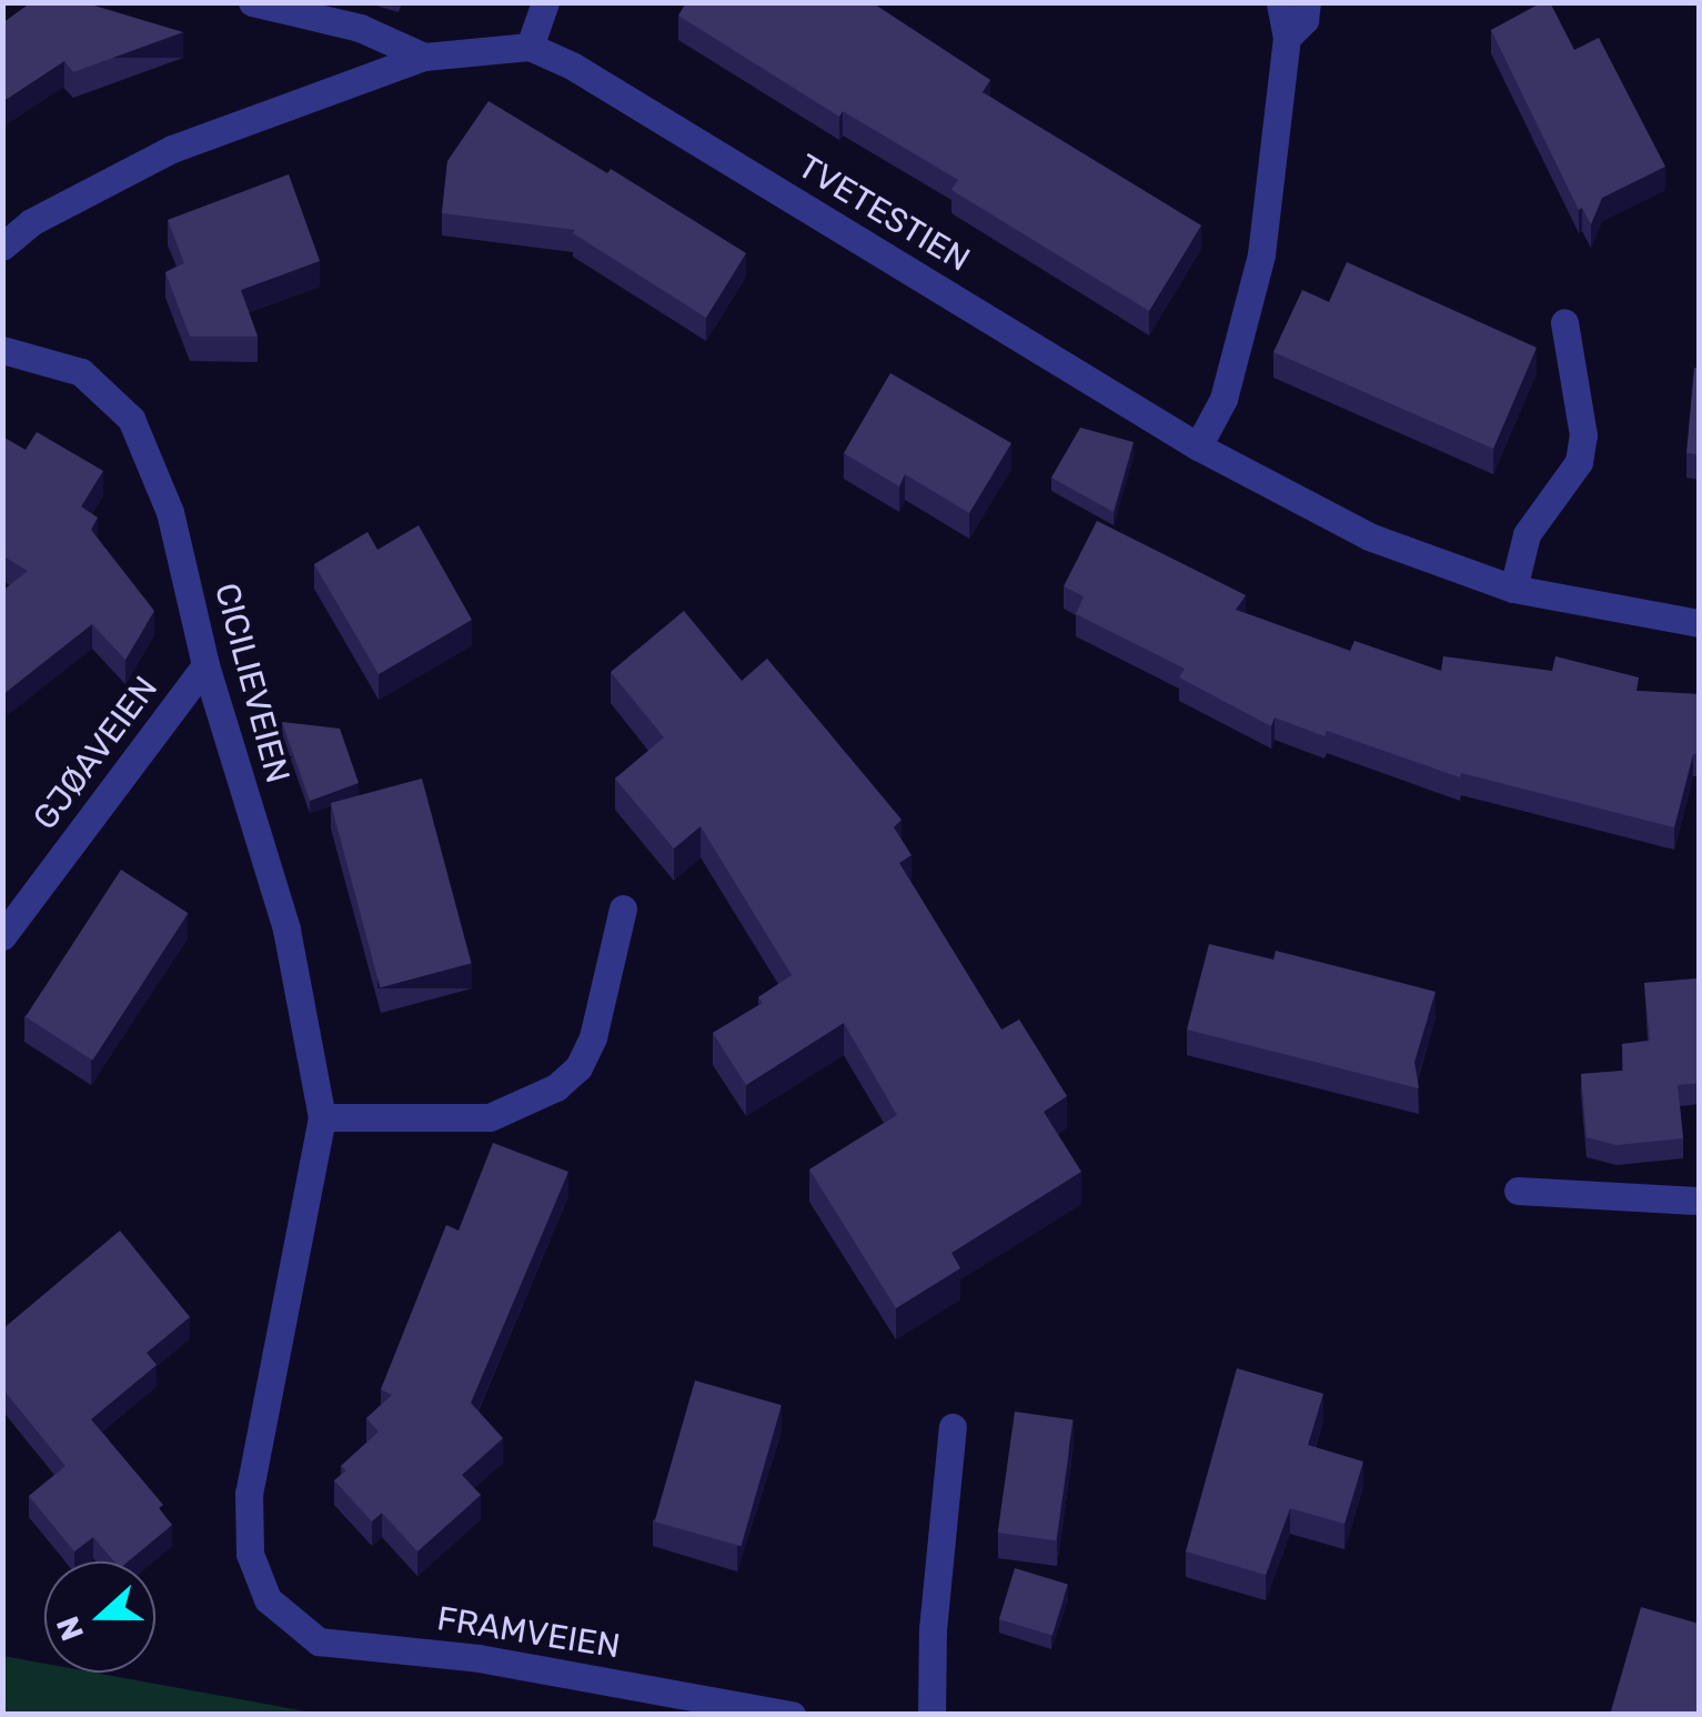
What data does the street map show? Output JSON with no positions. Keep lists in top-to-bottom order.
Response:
{
  "streets": {
    "street": [
      "TVETESTIEN",
      "CICILIEVEIEN",
      "GJØAVEIEN",
      "FRAMVEIEN"
    ]
  },
  "crossings": [
    ["CICILIEVEIEN", "GJØAVEIEN"],
    ["CICILIEVEIEN", "FRAMVEIEN"]
  ],
  "north": "left"
}
